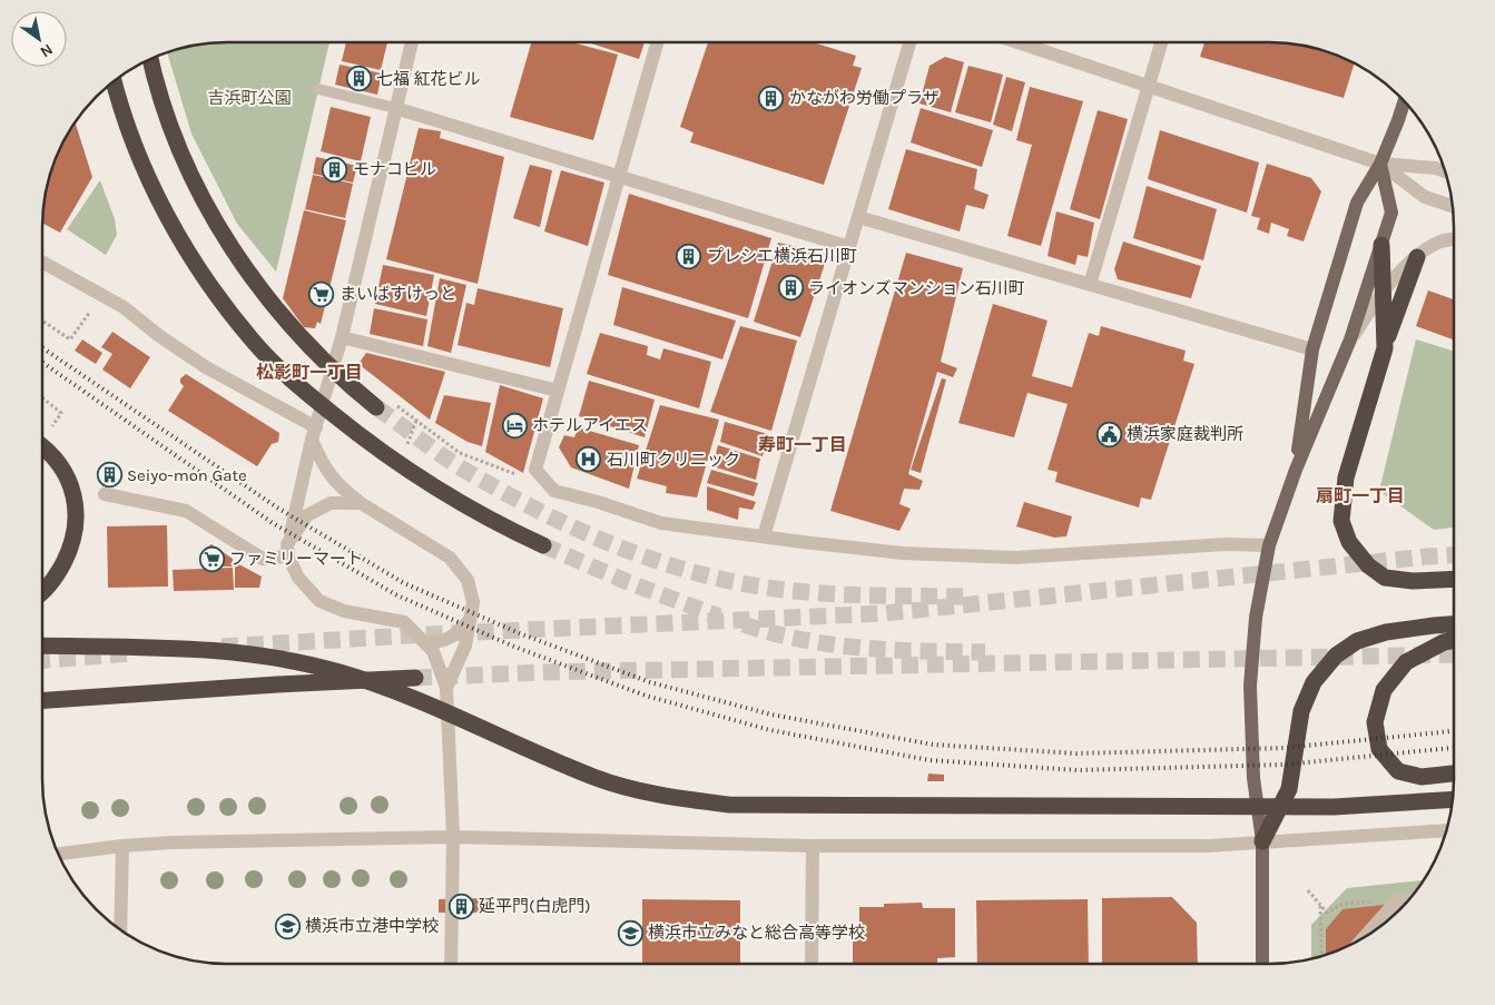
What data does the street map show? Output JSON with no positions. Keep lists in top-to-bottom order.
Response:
{
  "districts": ["松影町一丁目", "寿町一丁目", "扇町一丁目"],
  "parks": ["吉浜町公園"],
  "places": {
    "building": [
      "七福 紅花ビル",
      "かながわ労働プラザ",
      "モナコビル",
      "プレシエ横浜石川町",
      "ライオンズマンション石川町",
      "Seiyo-mon Gate",
      "延平門(白虎門)"
    ],
    "supermarket": ["まいばすけっと", "ファミリーマート"],
    "hotel": ["ホテルアイエス"],
    "public building": ["横浜家庭裁判所"],
    "hospital": ["石川町クリニック"],
    "school or university": ["横浜市立港中学校", "横浜市立みなと総合高等学校"]
  },
  "north": "bottom right"
}
